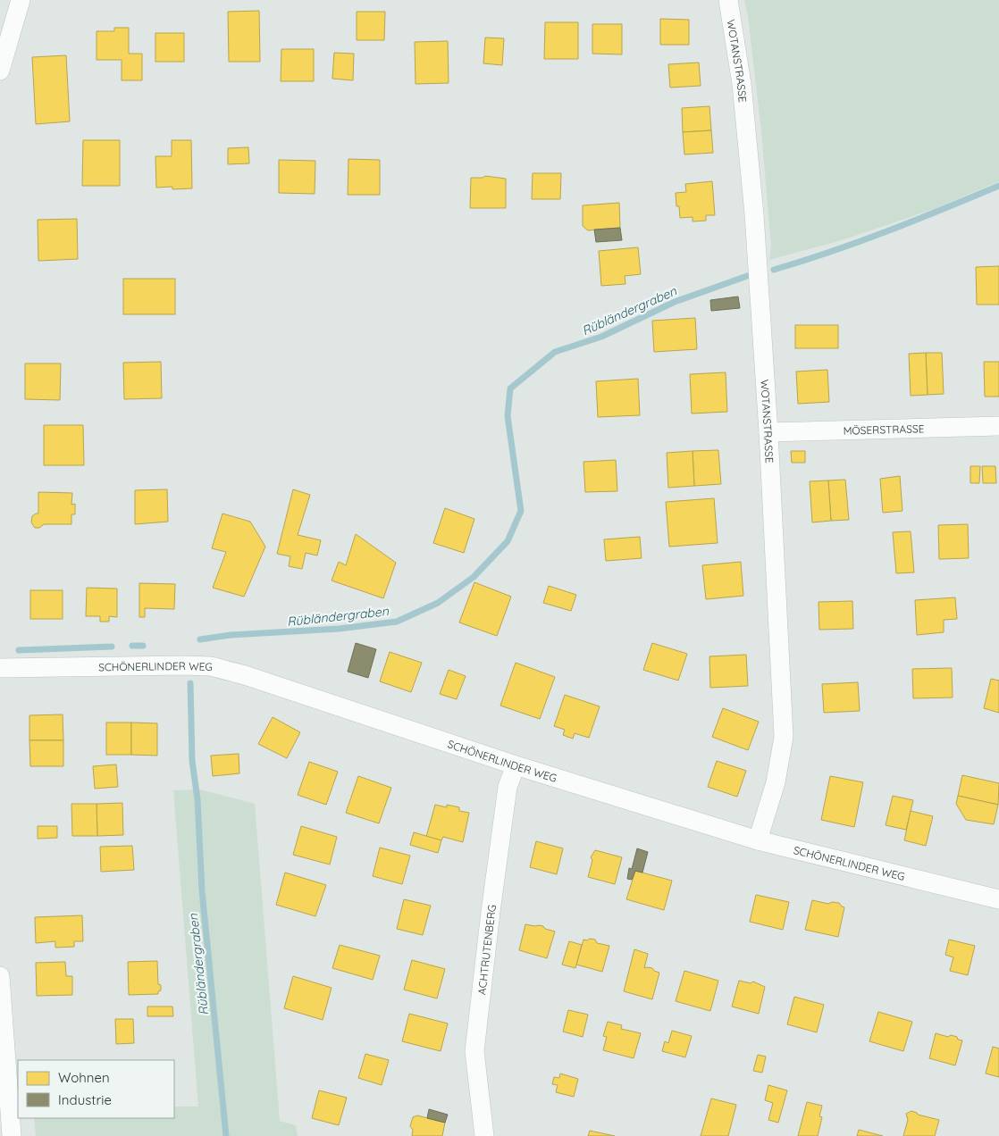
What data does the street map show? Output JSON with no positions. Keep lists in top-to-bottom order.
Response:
{
  "streets": {
    "street": [
      "WOTANSTRASSE",
      "MÖSERSTRASSE",
      "SCHÖNERLINDER WEG",
      "ACHTRUTENBERG"
    ]
  },
  "crossings": [
    ["WOTANSTRASSE", "MÖSERSTRASSE"],
    ["WOTANSTRASSE", "SCHÖNERLINDER WEG"],
    ["SCHÖNERLINDER WEG", "ACHTRUTENBERG"]
  ],
  "water": ["Rübländergraben"],
  "legend": ["Wohnen", "Industrie"]
}
